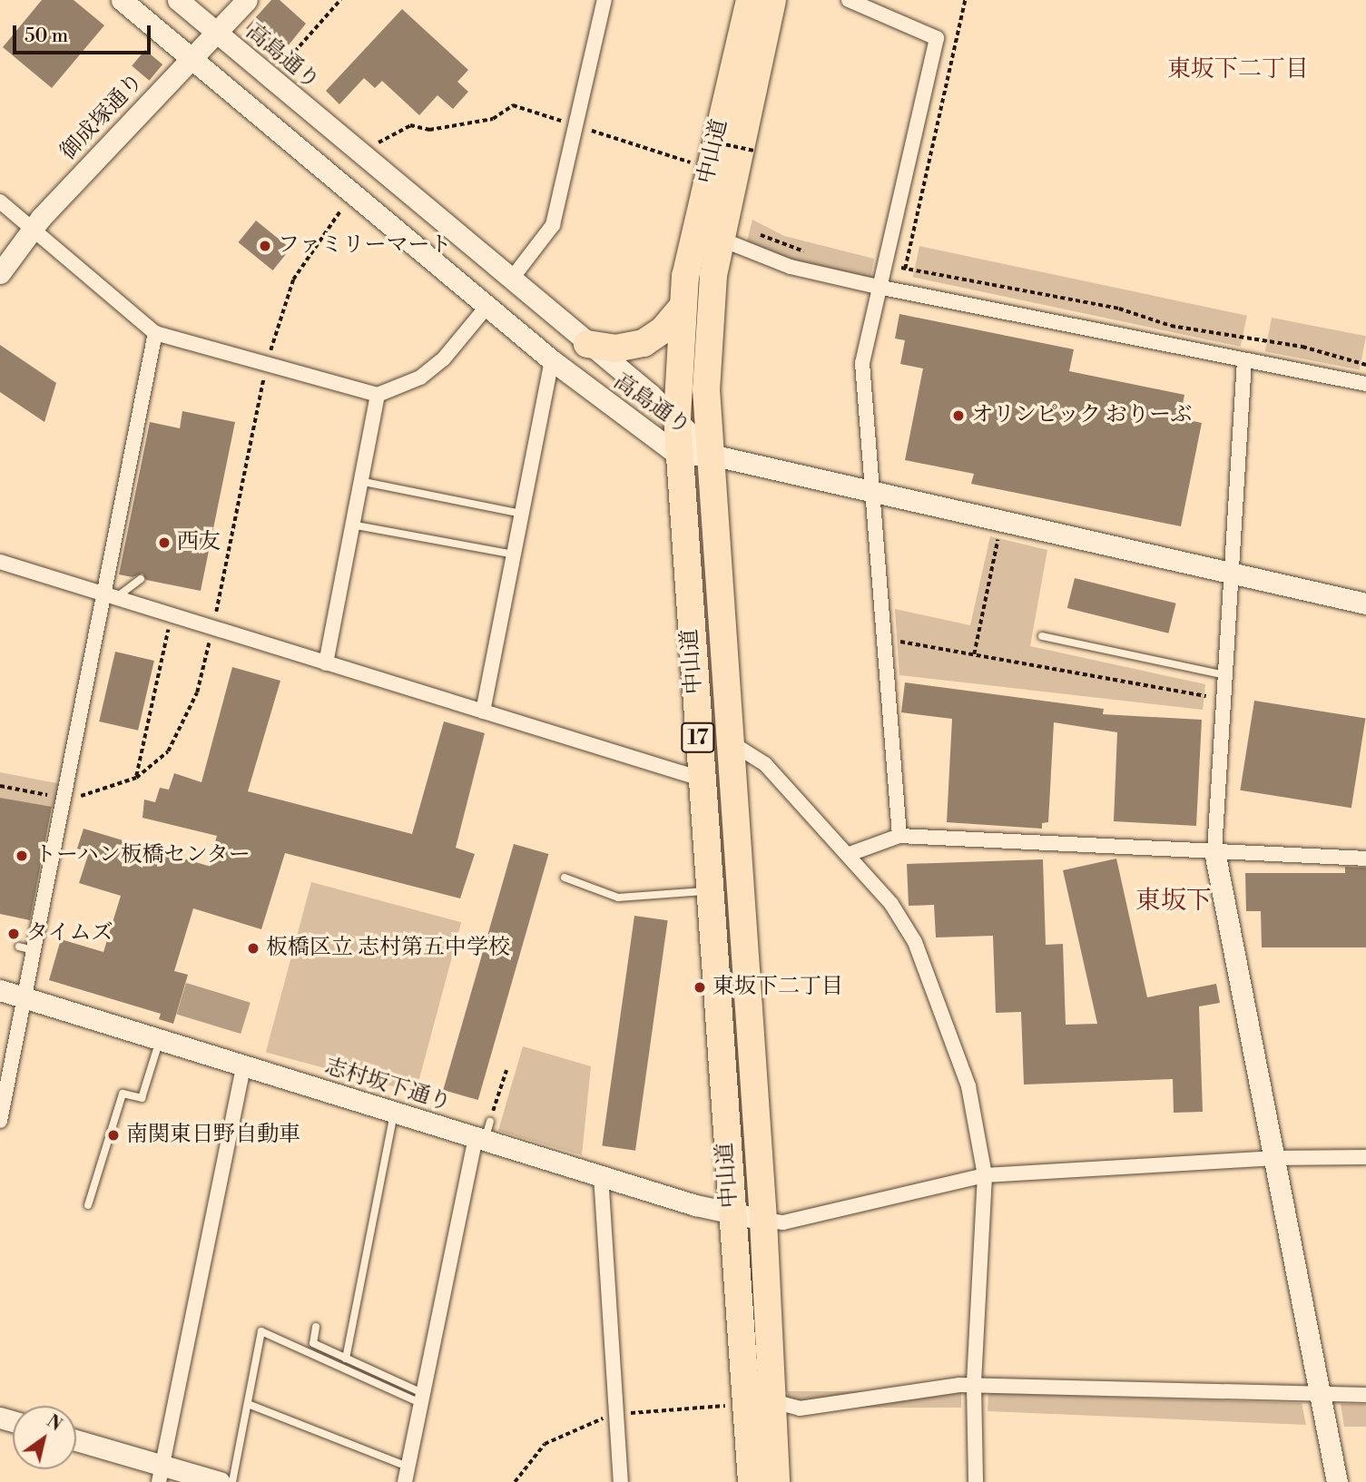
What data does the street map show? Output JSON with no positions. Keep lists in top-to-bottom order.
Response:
{
  "streets": {
    "highway": ["中山道", "17"],
    "street": ["高島通り", "御成塚通り", "志村坂下通り"]
  },
  "crossings": [
    ["高島通り", "御成塚通り"],
    ["高島通り", "中山道"],
    ["中山道", "志村坂下通り"]
  ],
  "districts": ["東坂下二丁目", "東坂下"],
  "places": [
    "ファミリーマート",
    "オリンピック おりーぶ",
    "西友",
    "トーハン板橋センター",
    "タイムズ",
    "板橋区立 志村第五中学校",
    "東坂下二丁目",
    "南関東日野自動車"
  ],
  "scale_bar": "50 m",
  "north": "top right"
}
